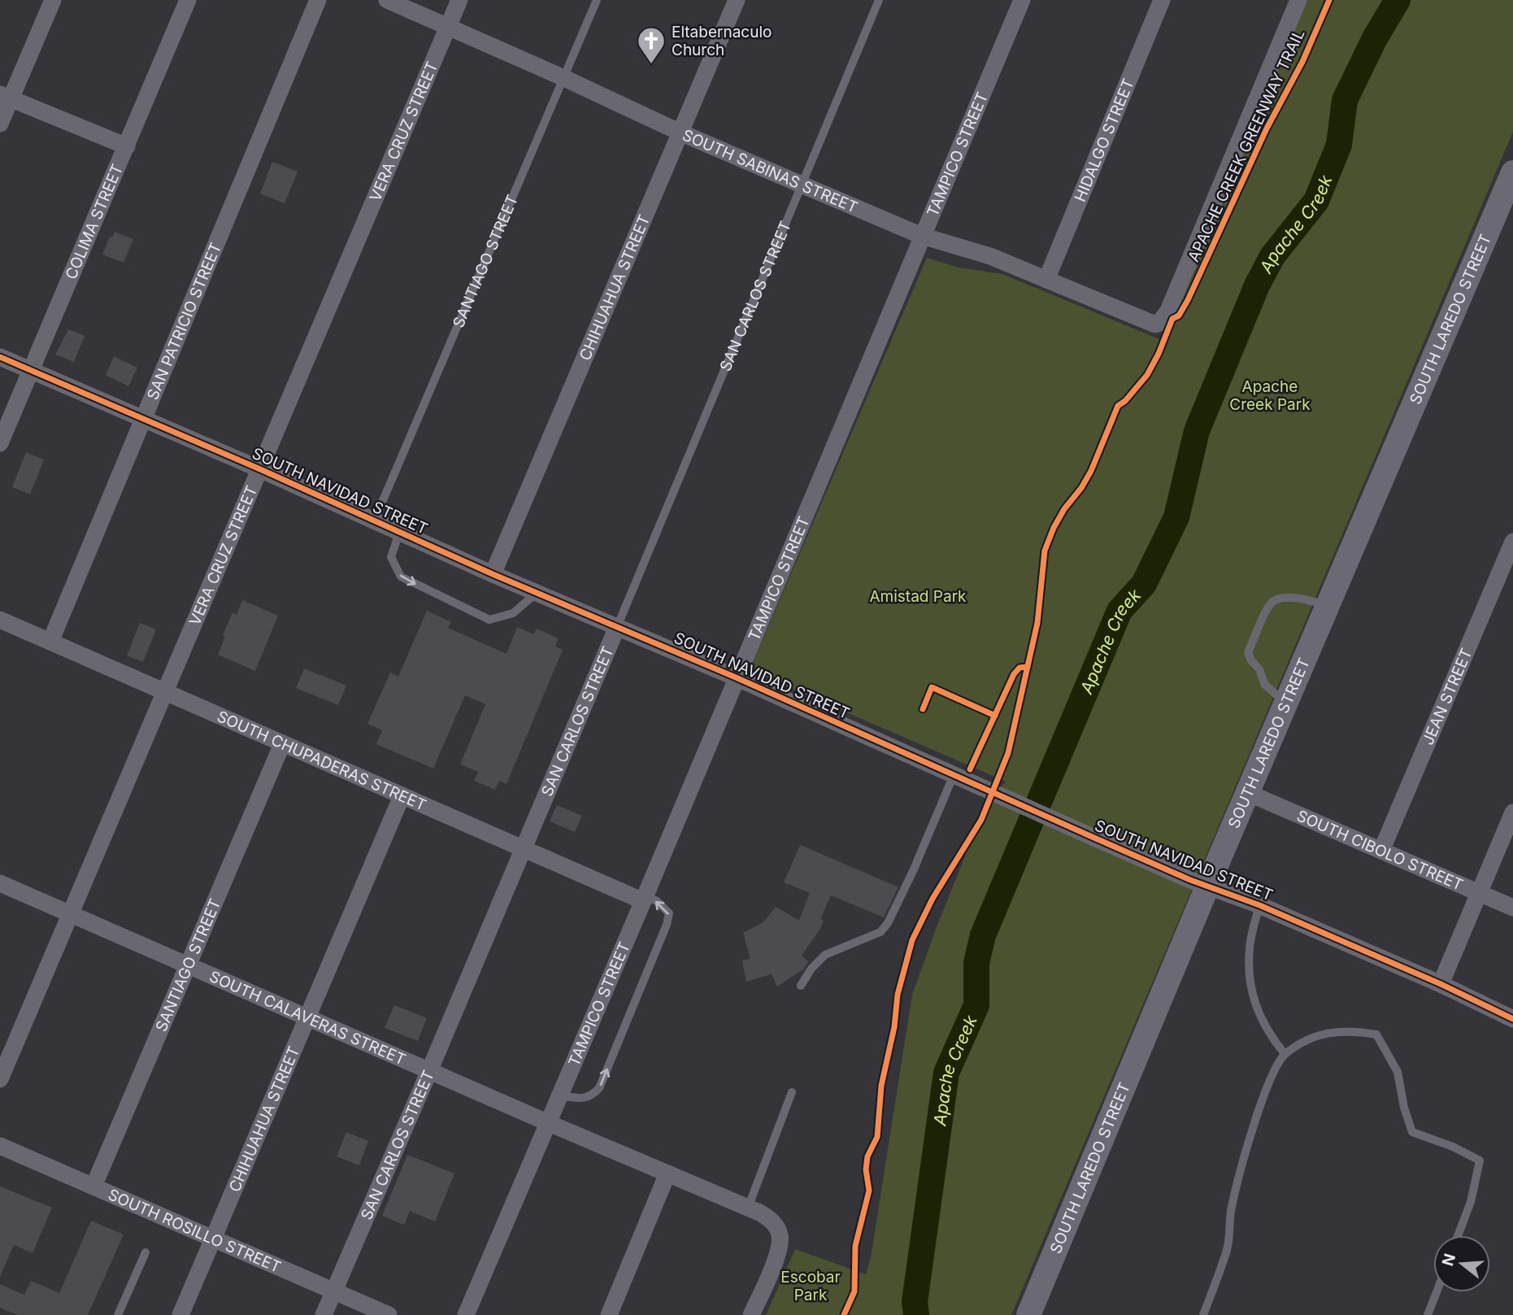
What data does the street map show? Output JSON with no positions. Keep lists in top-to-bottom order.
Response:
{
  "streets": {
    "main road": ["SOUTH LAREDO STREET"],
    "street": [
      "VERA CRUZ STREET",
      "HIDALGO STREET",
      "TAMPICO STREET",
      "SOUTH SABINAS STREET",
      "COLIMA STREET",
      "SANTIAGO STREET",
      "CHIHUAHUA STREET",
      "SAN CARLOS STREET",
      "SAN PATRICIO STREET",
      "SOUTH NAVIDAD STREET",
      "JEAN STREET",
      "SOUTH CHUPADERAS STREET",
      "SOUTH CIBOLO STREET",
      "SOUTH CALAVERAS STREET",
      "SOUTH ROSILLO STREET"
    ],
    "cycle path": ["APACHE CREEK GREENWAY TRAIL"]
  },
  "crossings": [
    ["VERA CRUZ STREET", "SOUTH SABINAS STREET"],
    ["VERA CRUZ STREET", "SOUTH NAVIDAD STREET"],
    ["VERA CRUZ STREET", "SOUTH CHUPADERAS STREET"],
    ["VERA CRUZ STREET", "SOUTH CALAVERAS STREET"],
    ["HIDALGO STREET", "SOUTH SABINAS STREET"],
    ["TAMPICO STREET", "SOUTH SABINAS STREET"],
    ["TAMPICO STREET", "SOUTH NAVIDAD STREET"],
    ["TAMPICO STREET", "SOUTH CHUPADERAS STREET"],
    ["TAMPICO STREET", "SOUTH CALAVERAS STREET"],
    ["SOUTH SABINAS STREET", "SANTIAGO STREET"],
    ["SOUTH SABINAS STREET", "CHIHUAHUA STREET"],
    ["SOUTH SABINAS STREET", "SAN CARLOS STREET"],
    ["COLIMA STREET", "SOUTH NAVIDAD STREET"],
    ["SANTIAGO STREET", "SOUTH NAVIDAD STREET"],
    ["SANTIAGO STREET", "SOUTH CHUPADERAS STREET"],
    ["SANTIAGO STREET", "SOUTH CALAVERAS STREET"],
    ["SANTIAGO STREET", "SOUTH ROSILLO STREET"],
    ["CHIHUAHUA STREET", "SOUTH NAVIDAD STREET"],
    ["CHIHUAHUA STREET", "SOUTH CHUPADERAS STREET"],
    ["CHIHUAHUA STREET", "SOUTH CALAVERAS STREET"],
    ["CHIHUAHUA STREET", "SOUTH ROSILLO STREET"],
    ["SAN CARLOS STREET", "SOUTH NAVIDAD STREET"],
    ["SAN CARLOS STREET", "SOUTH CHUPADERAS STREET"],
    ["SAN CARLOS STREET", "SOUTH CALAVERAS STREET"],
    ["SAN CARLOS STREET", "SOUTH ROSILLO STREET"],
    ["SOUTH LAREDO STREET", "SOUTH NAVIDAD STREET"],
    ["SOUTH LAREDO STREET", "SOUTH CIBOLO STREET"],
    ["SAN PATRICIO STREET", "SOUTH NAVIDAD STREET"],
    ["SAN PATRICIO STREET", "SOUTH CHUPADERAS STREET"],
    ["JEAN STREET", "SOUTH CIBOLO STREET"]
  ],
  "water": ["Apache Creek"],
  "parks": ["Apache Creek Park", "Amistad Park", "Escobar Park"],
  "places": {
    "church": ["Eltabernaculo Church"]
  },
  "north": "left"
}
